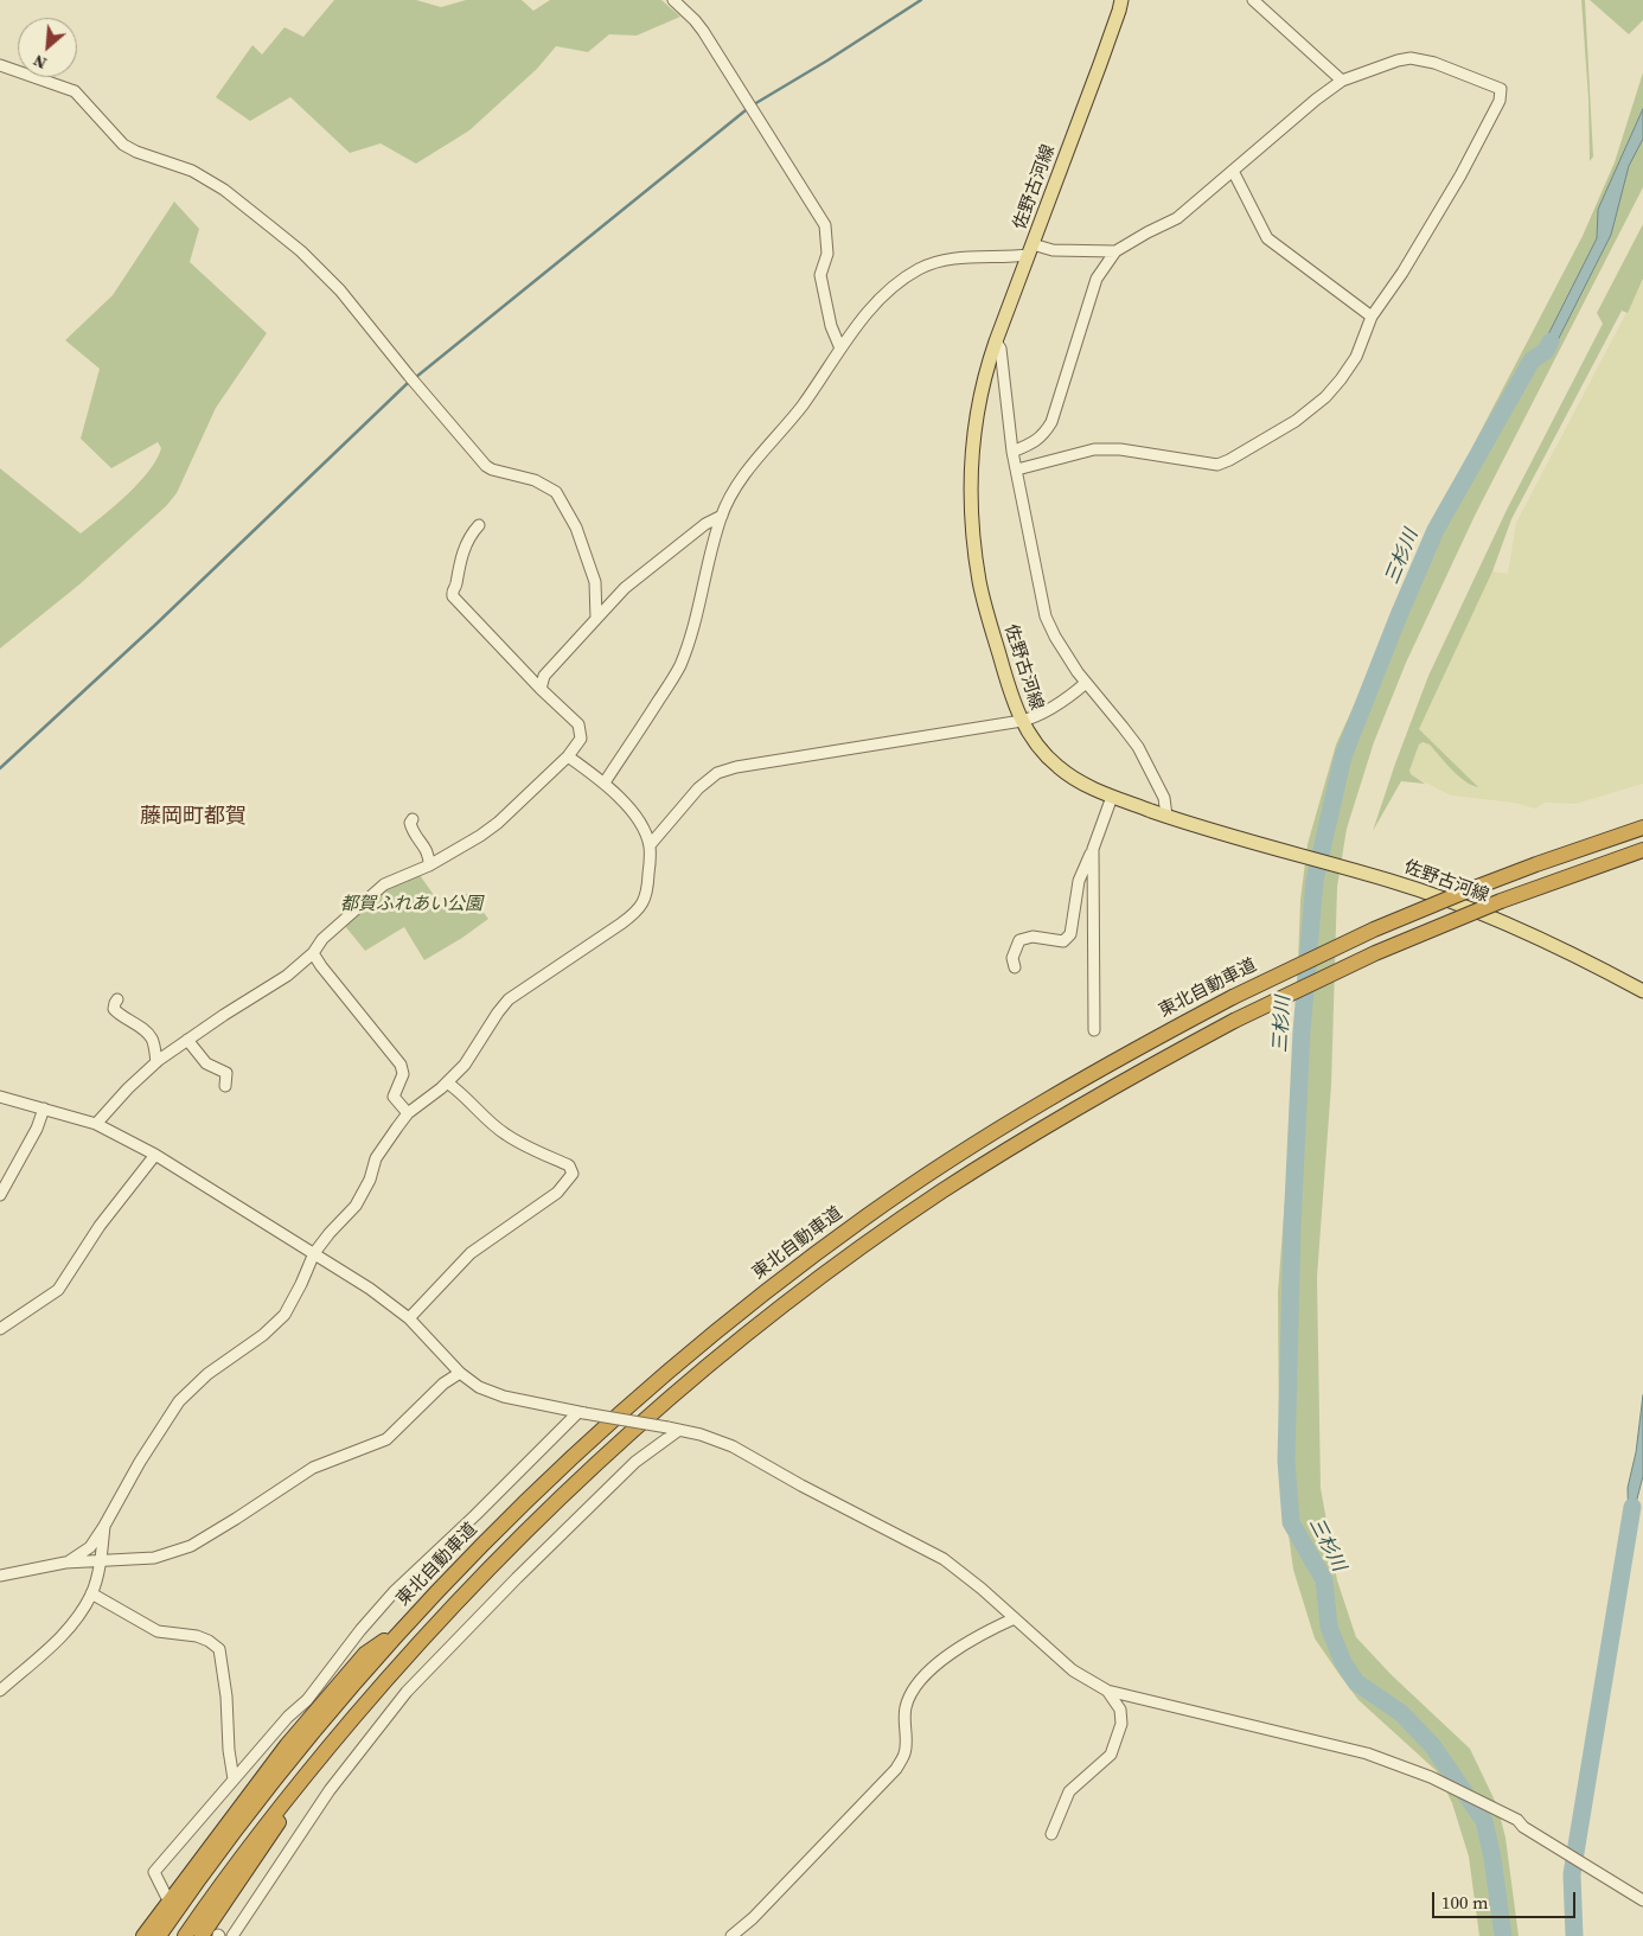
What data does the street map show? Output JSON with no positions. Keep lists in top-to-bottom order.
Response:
{
  "streets": {
    "highway": ["東北自動車道"],
    "main road": ["佐野古河線"]
  },
  "districts": ["藤岡町都賀"],
  "water": ["三杉川"],
  "parks": ["都賀ふれあい公園"],
  "scale_bar": "100 m",
  "north": "bottom left"
}
